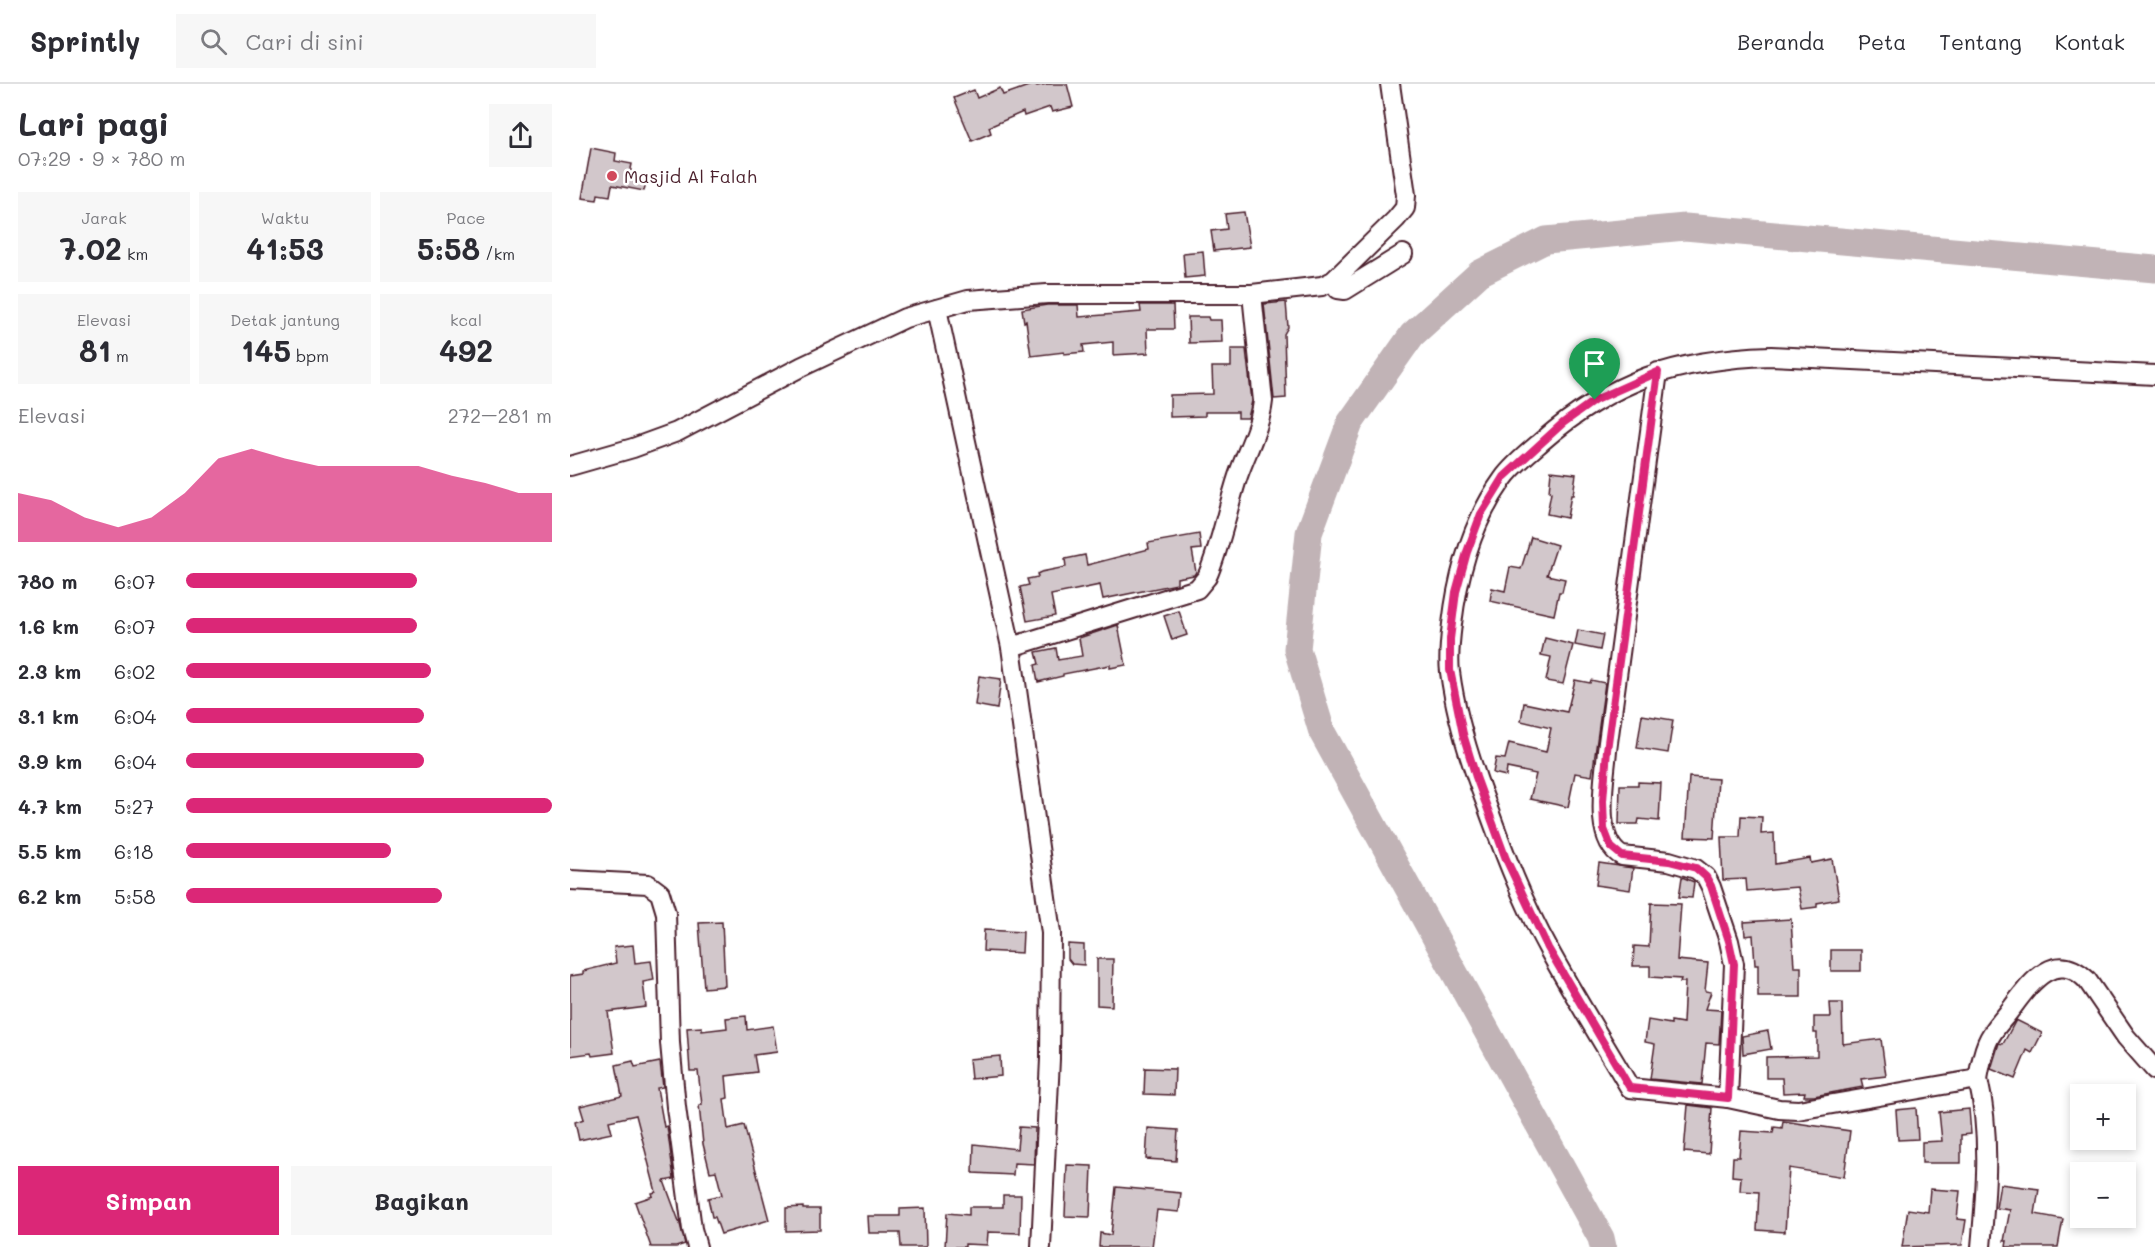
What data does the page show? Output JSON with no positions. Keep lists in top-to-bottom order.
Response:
{
  "places": ["Masjid Al Falah"],
  "page": {
    "header": "Sprintly",
    "search": "Cari di sini",
    "nav": [
      "Beranda",
      "Peta",
      "Tentang",
      "Kontak"
    ],
    "heading": ["Lari pagi", "07:29 · 9 × 780 m"],
    "stats": [
      ["Jarak", "7.02 km"],
      ["Waktu", "41:53"],
      ["Pace", "5:58 /km"],
      ["Elevasi", "81 m"],
      ["Detak jantung", "145 bpm"],
      ["kcal", "492"]
    ],
    "chart": ["Elevasi", "272–281 m"],
    "list": [
      {
        "name": "780 m",
        "note": "6:07"
      },
      {
        "name": "1.6 km",
        "note": "6:07"
      },
      {
        "name": "2.3 km",
        "note": "6:02"
      },
      {
        "name": "3.1 km",
        "note": "6:04"
      },
      {
        "name": "3.9 km",
        "note": "6:04"
      },
      {
        "name": "4.7 km",
        "note": "5:27"
      },
      {
        "name": "5.5 km",
        "note": "6:18"
      },
      {
        "name": "6.2 km",
        "note": "5:58"
      }
    ],
    "map_buttons": ["+", "−"],
    "buttons": ["Simpan", "Bagikan"]
  }
}
